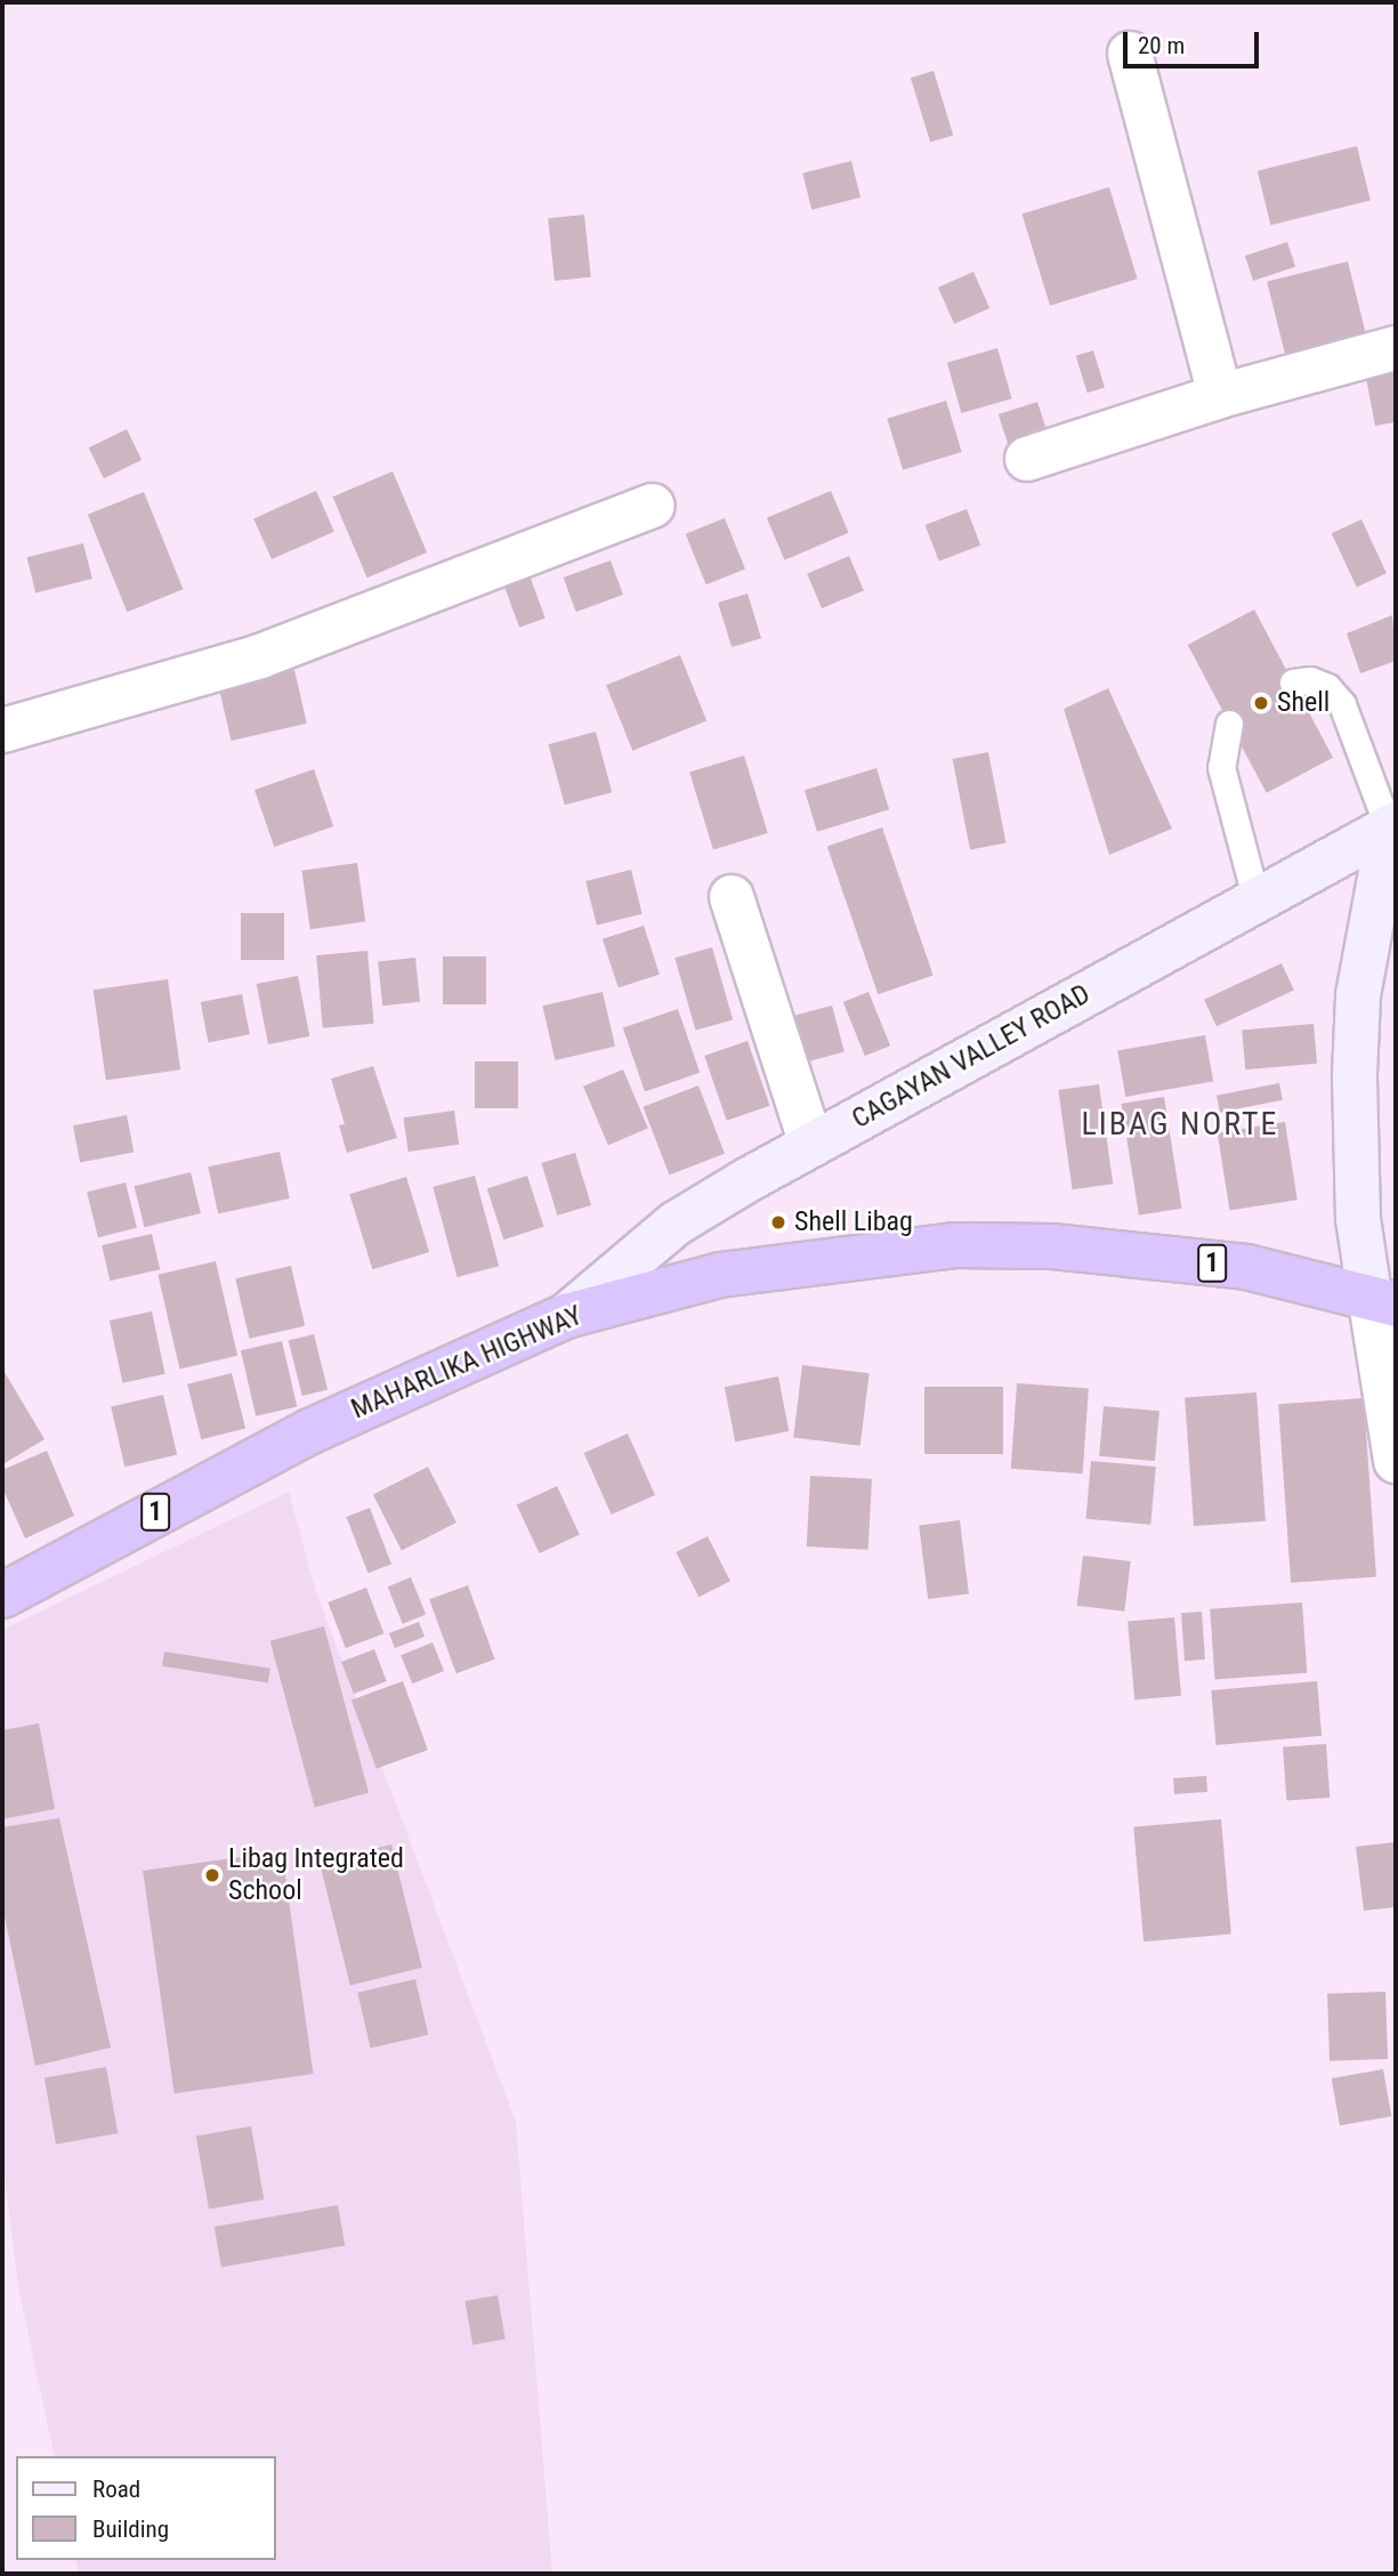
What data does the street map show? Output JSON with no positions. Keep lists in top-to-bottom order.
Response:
{
  "streets": {
    "highway": ["1", "MAHARLIKA HIGHWAY"],
    "main road": ["CAGAYAN VALLEY ROAD"]
  },
  "crossings": [
    ["CAGAYAN VALLEY ROAD", "MAHARLIKA HIGHWAY"]
  ],
  "districts": ["LIBAG NORTE"],
  "places": ["Shell", "Shell Libag", "Libag Integrated School"],
  "legend": ["Road", "Building"],
  "scale_bar": "20 m"
}
